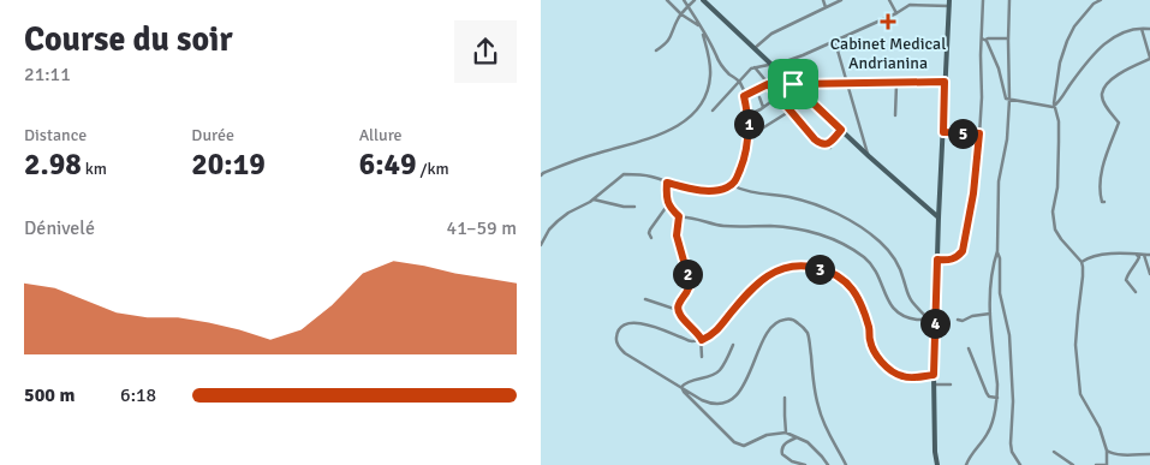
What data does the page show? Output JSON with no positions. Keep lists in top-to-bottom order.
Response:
{
  "places": {
    "health": ["Cabinet Medical Andrianina"]
  },
  "page": {
    "heading": ["Course du soir", "21:11"],
    "stats": [
      ["Distance", "2.98 km"],
      ["Durée", "20:19"],
      ["Allure", "6:49 /km"]
    ],
    "pins": [
      "1",
      "5",
      "3",
      "2",
      "4"
    ],
    "chart": ["Dénivelé", "41–59 m"],
    "list": [
      {
        "name": "500 m",
        "note": "6:18"
      }
    ]
  }
}
